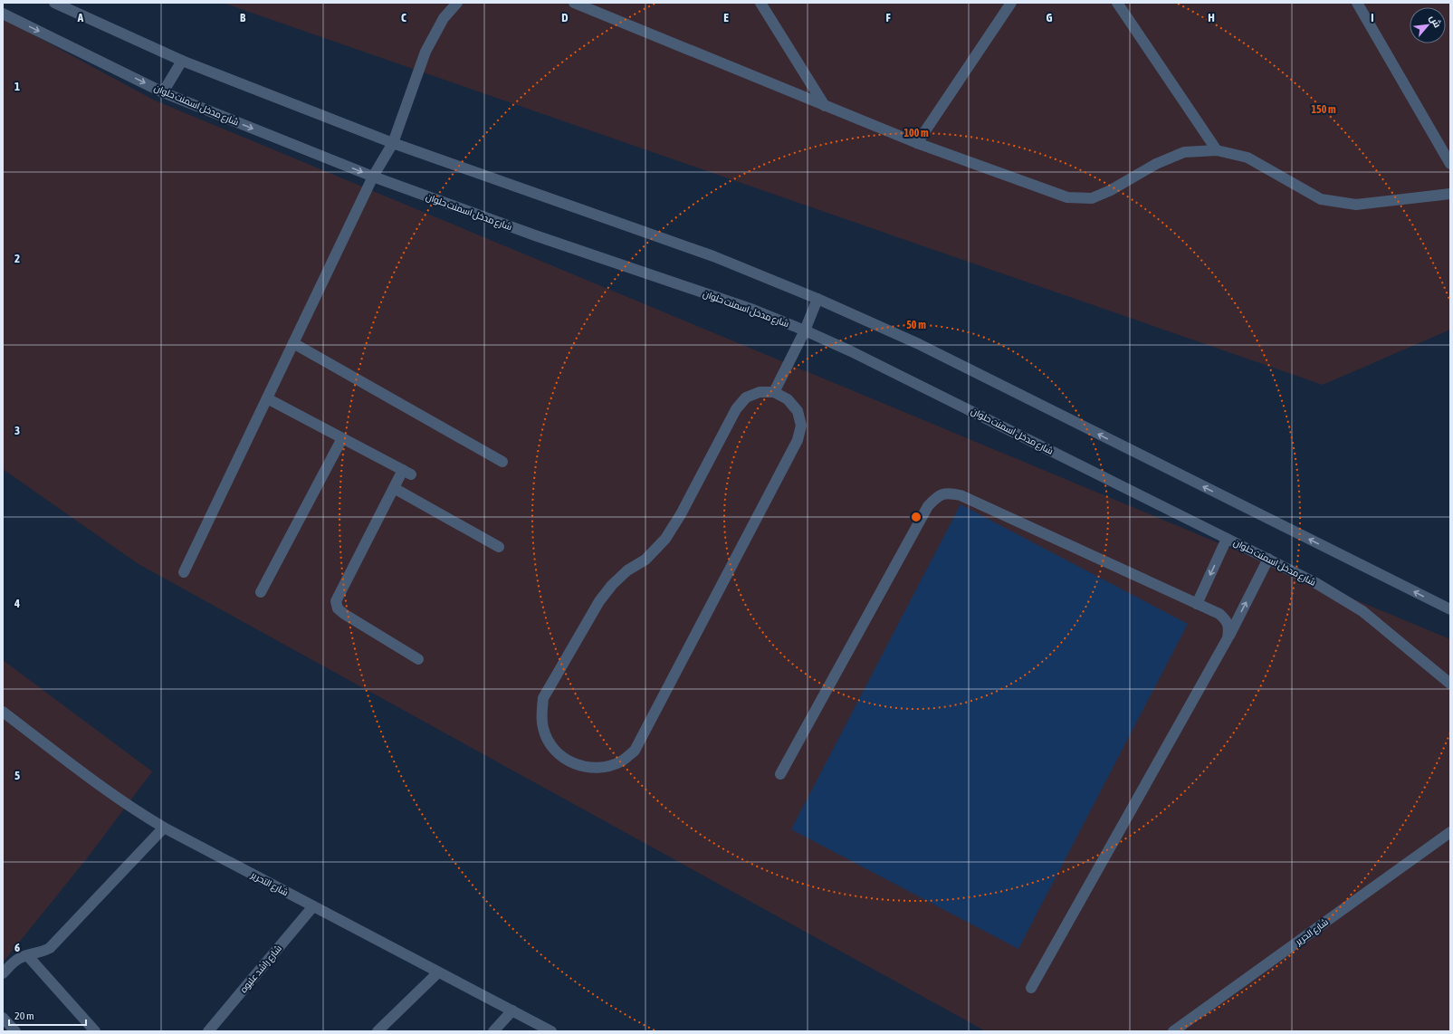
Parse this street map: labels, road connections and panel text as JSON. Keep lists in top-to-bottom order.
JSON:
{
  "streets": {
    "street": [
      "شارع مدخل اسمنت حلوان",
      "شارع التحرير",
      "شارع الحرير",
      "شارع راشد عليوه"
    ]
  },
  "crossings": [
    ["شارع التحرير", "شارع راشد عليوه"]
  ],
  "scale_bar": "20 m",
  "north": "top right",
  "grid": {
    "columns": [
      "A",
      "B",
      "C",
      "D",
      "E",
      "F",
      "G",
      "H",
      "I"
    ],
    "rows": [
      "1",
      "2",
      "3",
      "4",
      "5",
      "6"
    ]
  },
  "rings": ["150 m", "100 m", "50 m"]
}
